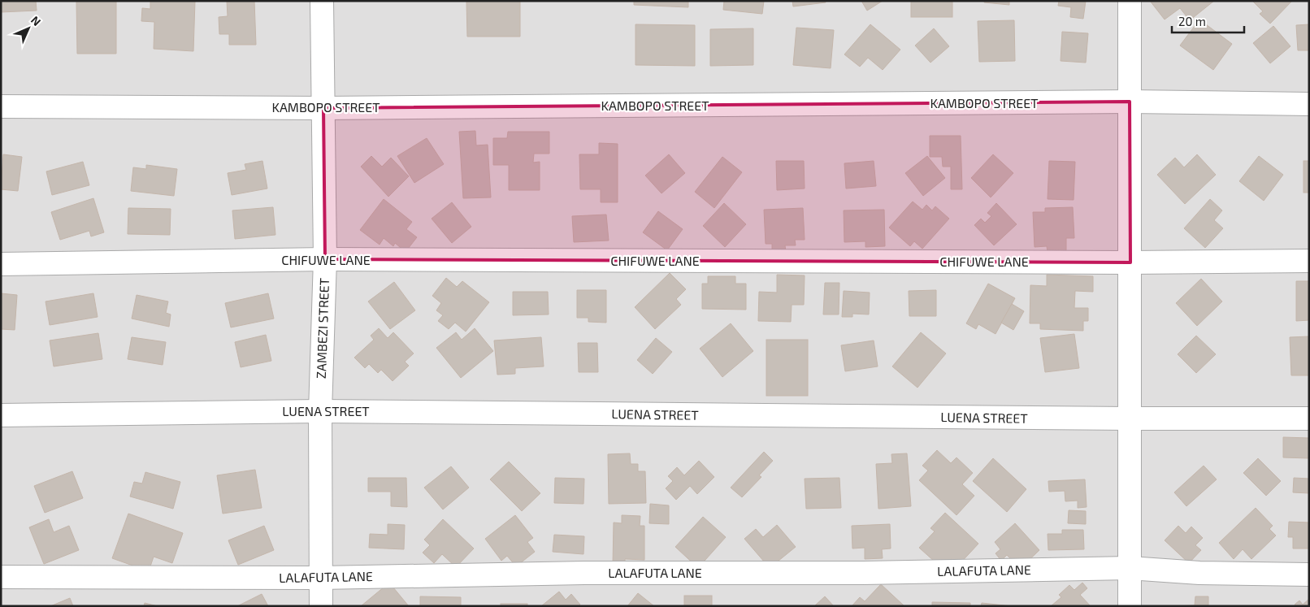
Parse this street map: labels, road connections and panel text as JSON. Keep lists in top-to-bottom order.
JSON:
{
  "streets": {
    "street": [
      "KAMBOPO STREET",
      "CHIFUWE LANE",
      "ZAMBEZI STREET",
      "LUENA STREET",
      "LALAFUTA LANE"
    ]
  },
  "crossings": [
    ["KAMBOPO STREET", "ZAMBEZI STREET"],
    ["CHIFUWE LANE", "ZAMBEZI STREET"],
    ["ZAMBEZI STREET", "LUENA STREET"],
    ["ZAMBEZI STREET", "LALAFUTA LANE"]
  ],
  "scale_bar": "20 m",
  "north": "top right"
}
